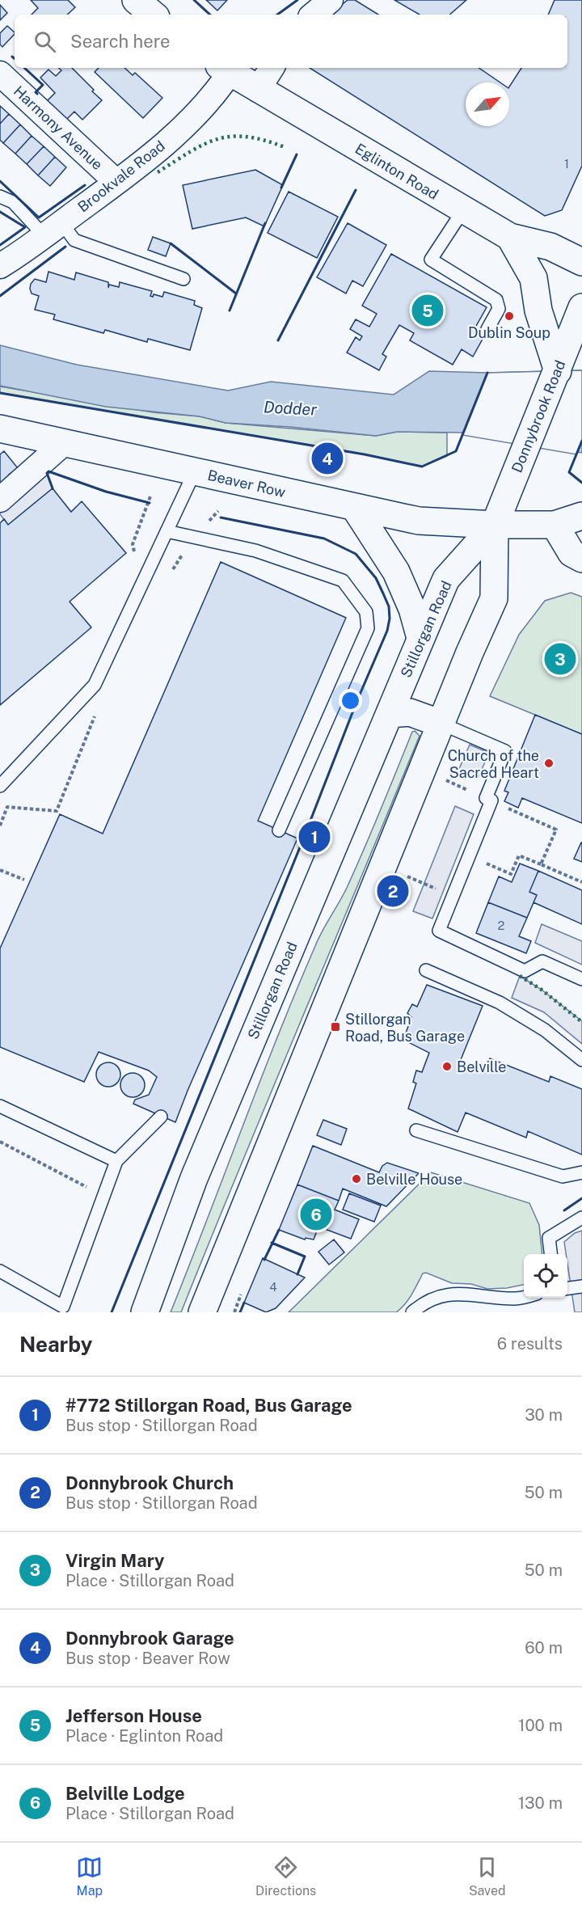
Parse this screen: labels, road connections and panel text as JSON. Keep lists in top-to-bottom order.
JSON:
{
  "streets": {
    "main road": [
      "Eglinton Road",
      "Donnybrook Road",
      "Beaver Row",
      "Stillorgan Road"
    ],
    "street": ["Harmony Avenue", "Brookvale Road"]
  },
  "crossings": [
    ["Harmony Avenue", "Brookvale Road"],
    ["Eglinton Road", "Brookvale Road"],
    ["Donnybrook Road", "Beaver Row"],
    ["Donnybrook Road", "Stillorgan Road"],
    ["Beaver Row", "Stillorgan Road"]
  ],
  "water": ["Dodder"],
  "places": {
    "other": [
      "Dublin Soup",
      "Church of the Sacred Heart",
      "Belville",
      "Belville House"
    ],
    "transit": ["Stillorgan Road, Bus Garage"]
  },
  "house_numbers": ["1", "2", "4"],
  "north": "top right",
  "page": {
    "search": "Search here",
    "pins": [
      "5",
      "4",
      "3",
      "1",
      "2",
      "6"
    ],
    "heading": ["Nearby", "6 results"],
    "list": [
      {
        "mark": "1",
        "name": "#772 Stillorgan Road, Bus Garage",
        "note": "Bus stop · Stillorgan Road",
        "value": "30 m"
      },
      {
        "mark": "2",
        "name": "Donnybrook Church",
        "note": "Bus stop · Stillorgan Road",
        "value": "50 m"
      },
      {
        "mark": "3",
        "name": "Virgin Mary",
        "note": "Place · Stillorgan Road",
        "value": "50 m"
      },
      {
        "mark": "4",
        "name": "Donnybrook Garage",
        "note": "Bus stop · Beaver Row",
        "value": "60 m"
      },
      {
        "mark": "5",
        "name": "Jefferson House",
        "note": "Place · Eglinton Road",
        "value": "100 m"
      },
      {
        "mark": "6",
        "name": "Belville Lodge",
        "note": "Place · Stillorgan Road",
        "value": "130 m"
      }
    ],
    "nav": ["Map", "Directions", "Saved"]
  }
}
